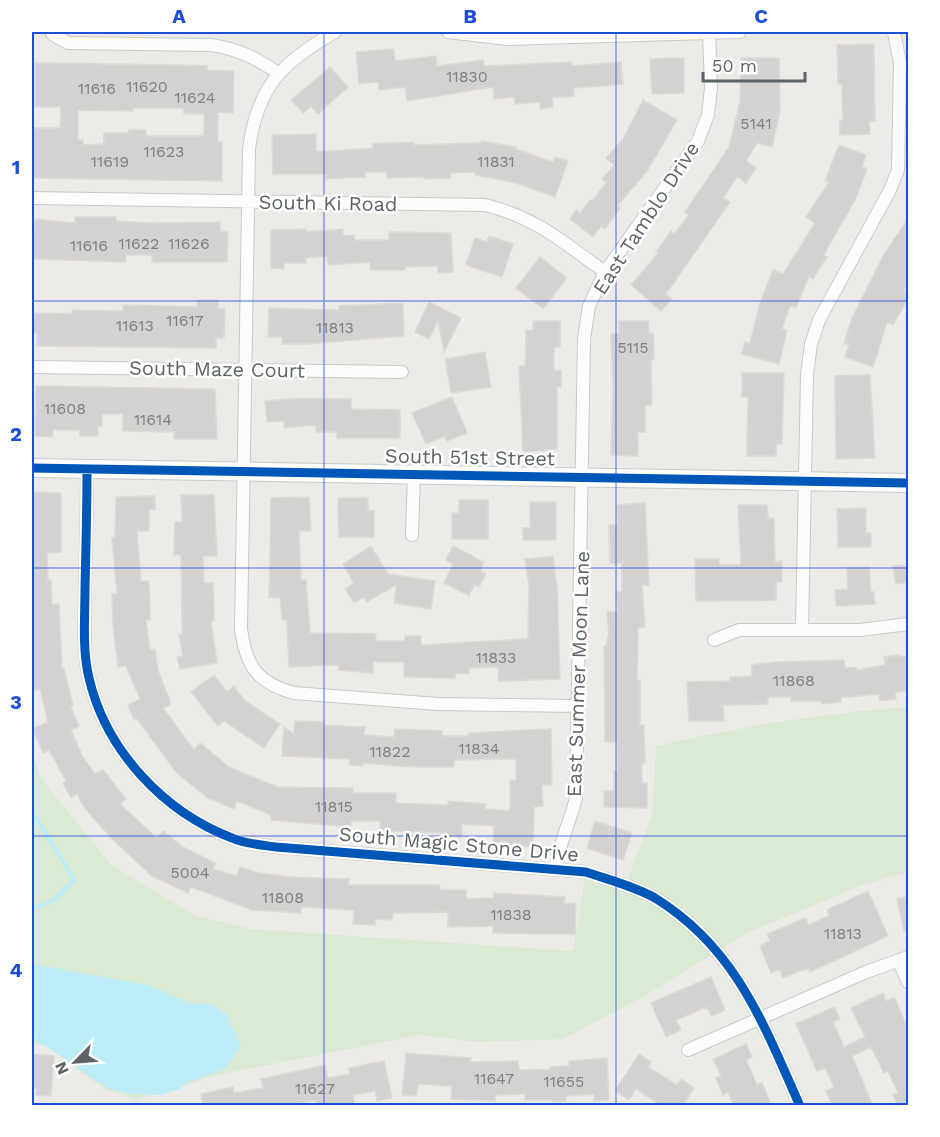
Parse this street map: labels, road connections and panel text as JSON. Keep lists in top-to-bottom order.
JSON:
{
  "streets": {
    "street": [
      "South Ki Road",
      "East Tamblo Drive",
      "South Maze Court",
      "South 51st Street",
      "East Summer Moon Lane",
      "South Magic Stone Drive"
    ]
  },
  "crossings": [
    ["South Ki Road", "East Tamblo Drive"],
    ["East Tamblo Drive", "South 51st Street"],
    ["East Tamblo Drive", "East Summer Moon Lane"],
    ["South 51st Street", "East Summer Moon Lane"],
    ["South 51st Street", "South Magic Stone Drive"],
    ["East Summer Moon Lane", "South Magic Stone Drive"]
  ],
  "house_numbers": [
    "11830",
    "11620",
    "11616",
    "11624",
    "5141",
    "11623",
    "11619",
    "11831",
    "11622",
    "11626",
    "11616",
    "11617",
    "11613",
    "11813",
    "5115",
    "11608",
    "11614",
    "11833",
    "11868",
    "11834",
    "11822",
    "11815",
    "5004",
    "11808",
    "11838",
    "11813",
    "11647",
    "11655",
    "11627"
  ],
  "scale_bar": "50 m",
  "north": "bottom left",
  "grid": {
    "columns": ["A", "B", "C"],
    "rows": [
      "1",
      "2",
      "3",
      "4"
    ]
  }
}
